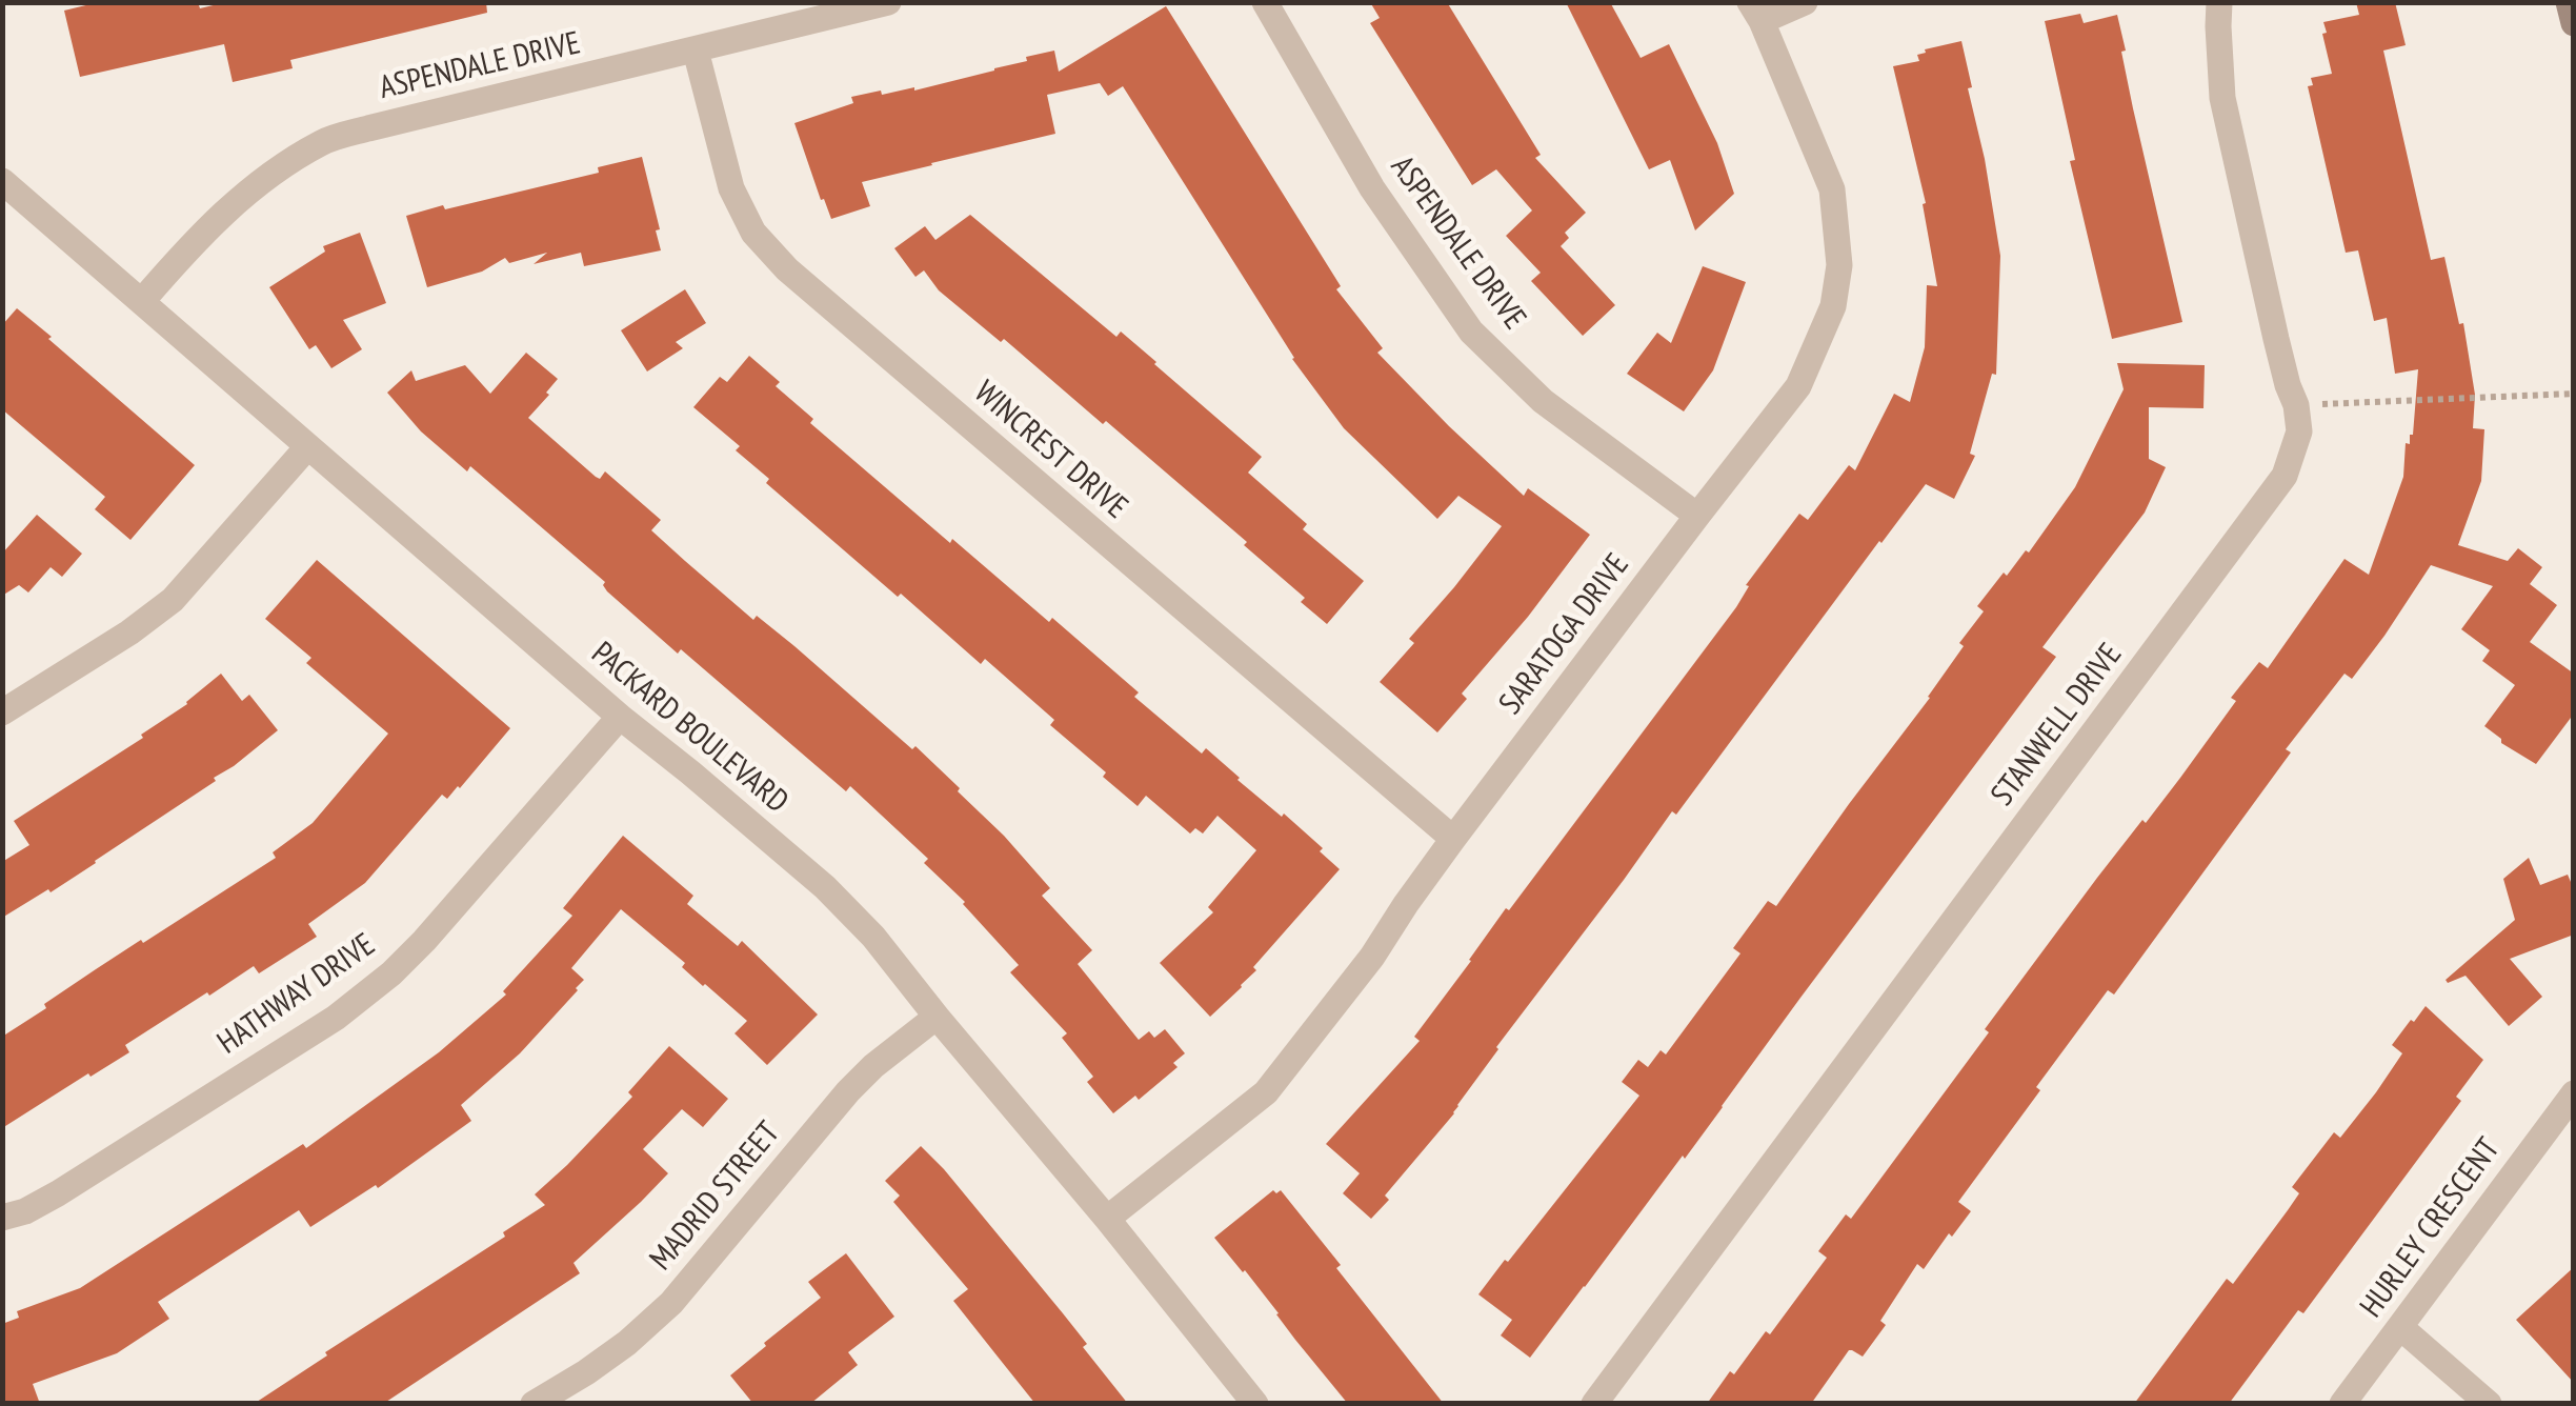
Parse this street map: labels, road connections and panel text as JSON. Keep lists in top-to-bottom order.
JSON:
{
  "streets": {
    "street": [
      "ASPENDALE DRIVE",
      "WINCREST DRIVE",
      "SARATOGA DRIVE",
      "STANWELL DRIVE",
      "PACKARD BOULEVARD",
      "HATHWAY DRIVE",
      "MADRID STREET",
      "HURLEY CRESCENT"
    ]
  },
  "crossings": [
    ["ASPENDALE DRIVE", "WINCREST DRIVE"],
    ["ASPENDALE DRIVE", "SARATOGA DRIVE"],
    ["ASPENDALE DRIVE", "PACKARD BOULEVARD"],
    ["WINCREST DRIVE", "SARATOGA DRIVE"],
    ["SARATOGA DRIVE", "PACKARD BOULEVARD"],
    ["PACKARD BOULEVARD", "HATHWAY DRIVE"],
    ["PACKARD BOULEVARD", "MADRID STREET"]
  ]
}
